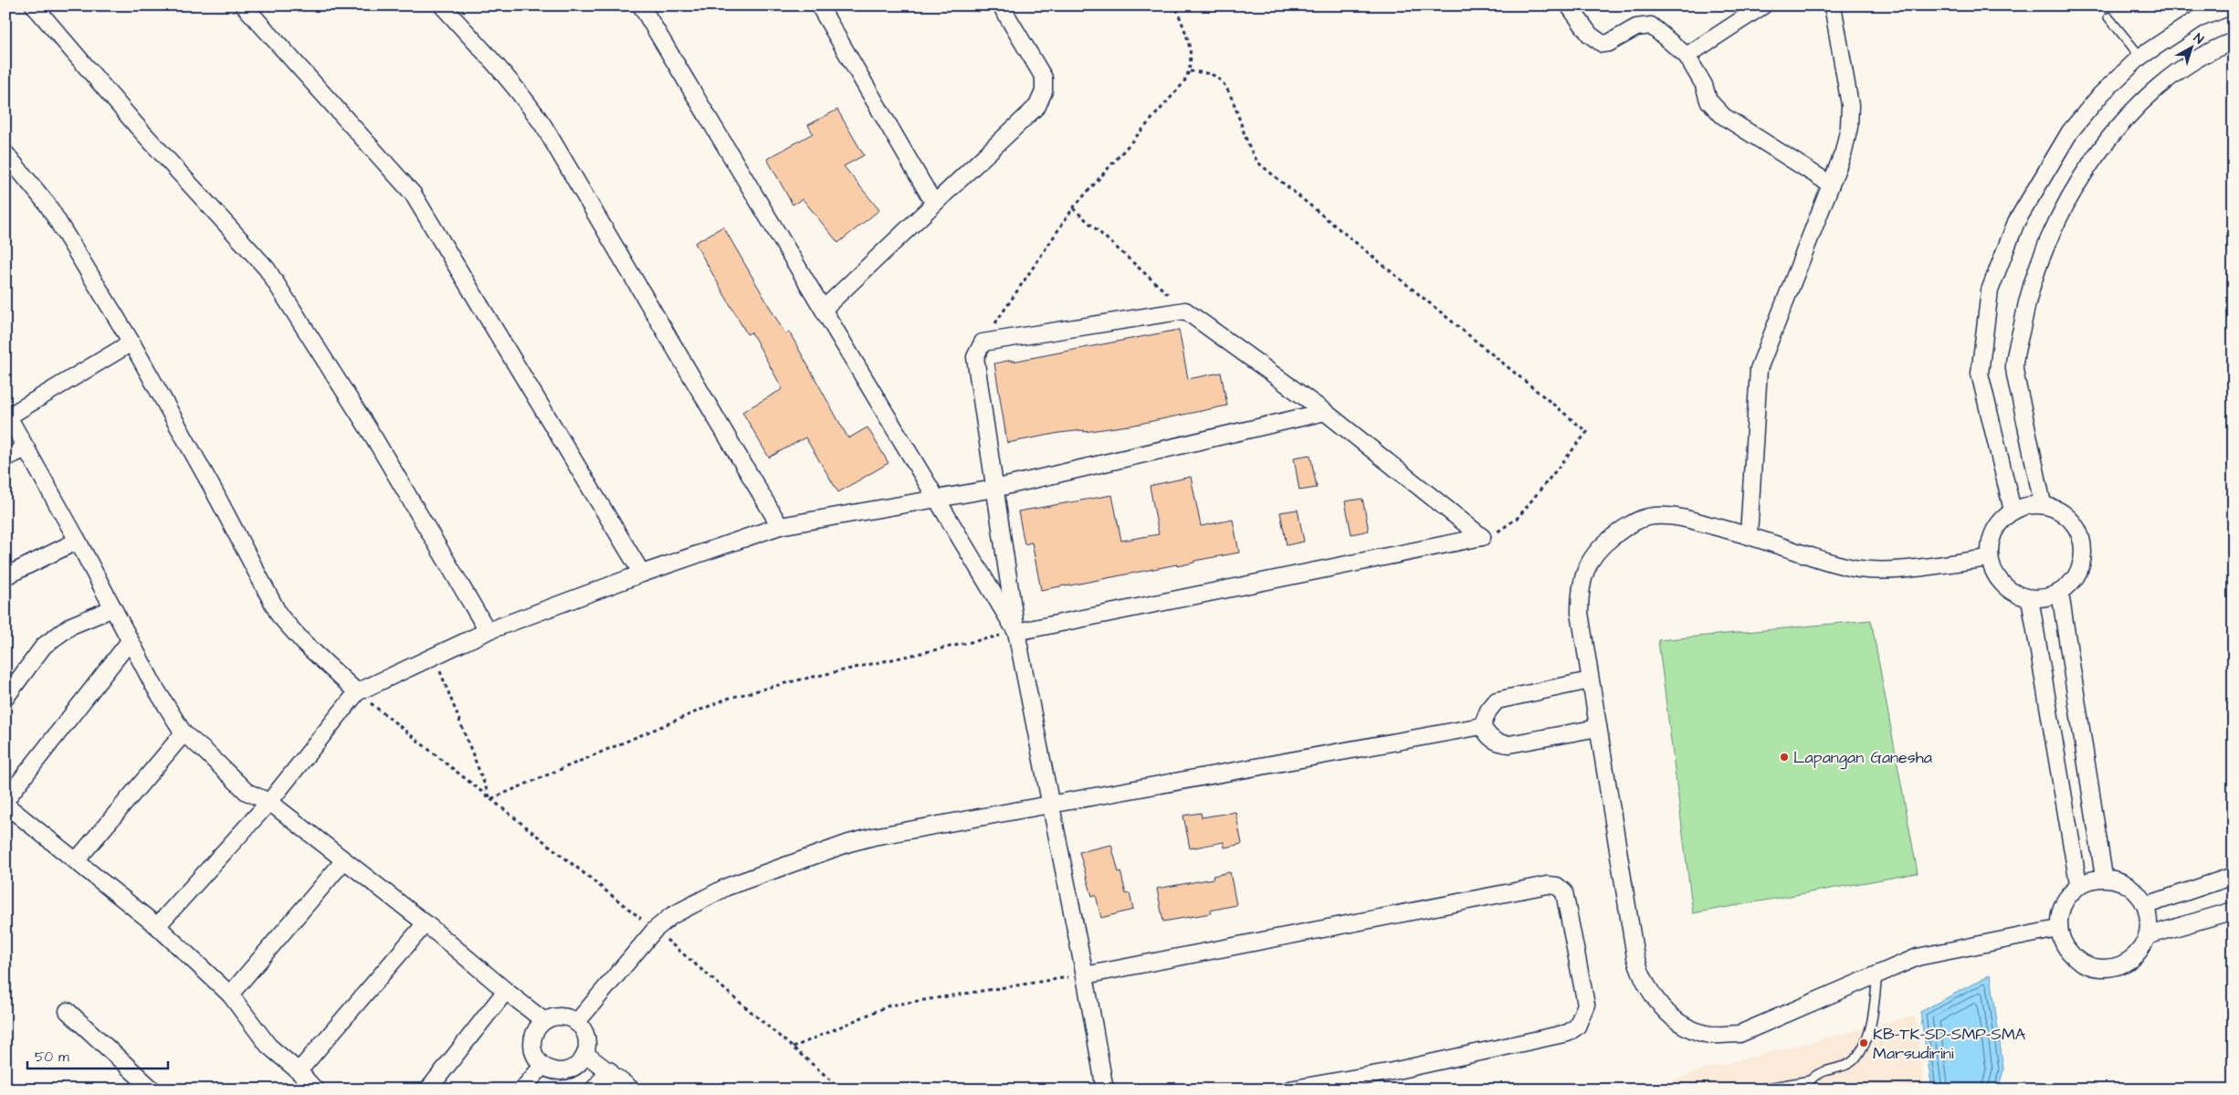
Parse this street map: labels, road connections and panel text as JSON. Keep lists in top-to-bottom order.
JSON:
{
  "places": ["Lapangan Ganesha", "KB-TK-SD-SMP-SMA Marsudirini"],
  "scale_bar": "50 m",
  "north": "top right"
}
